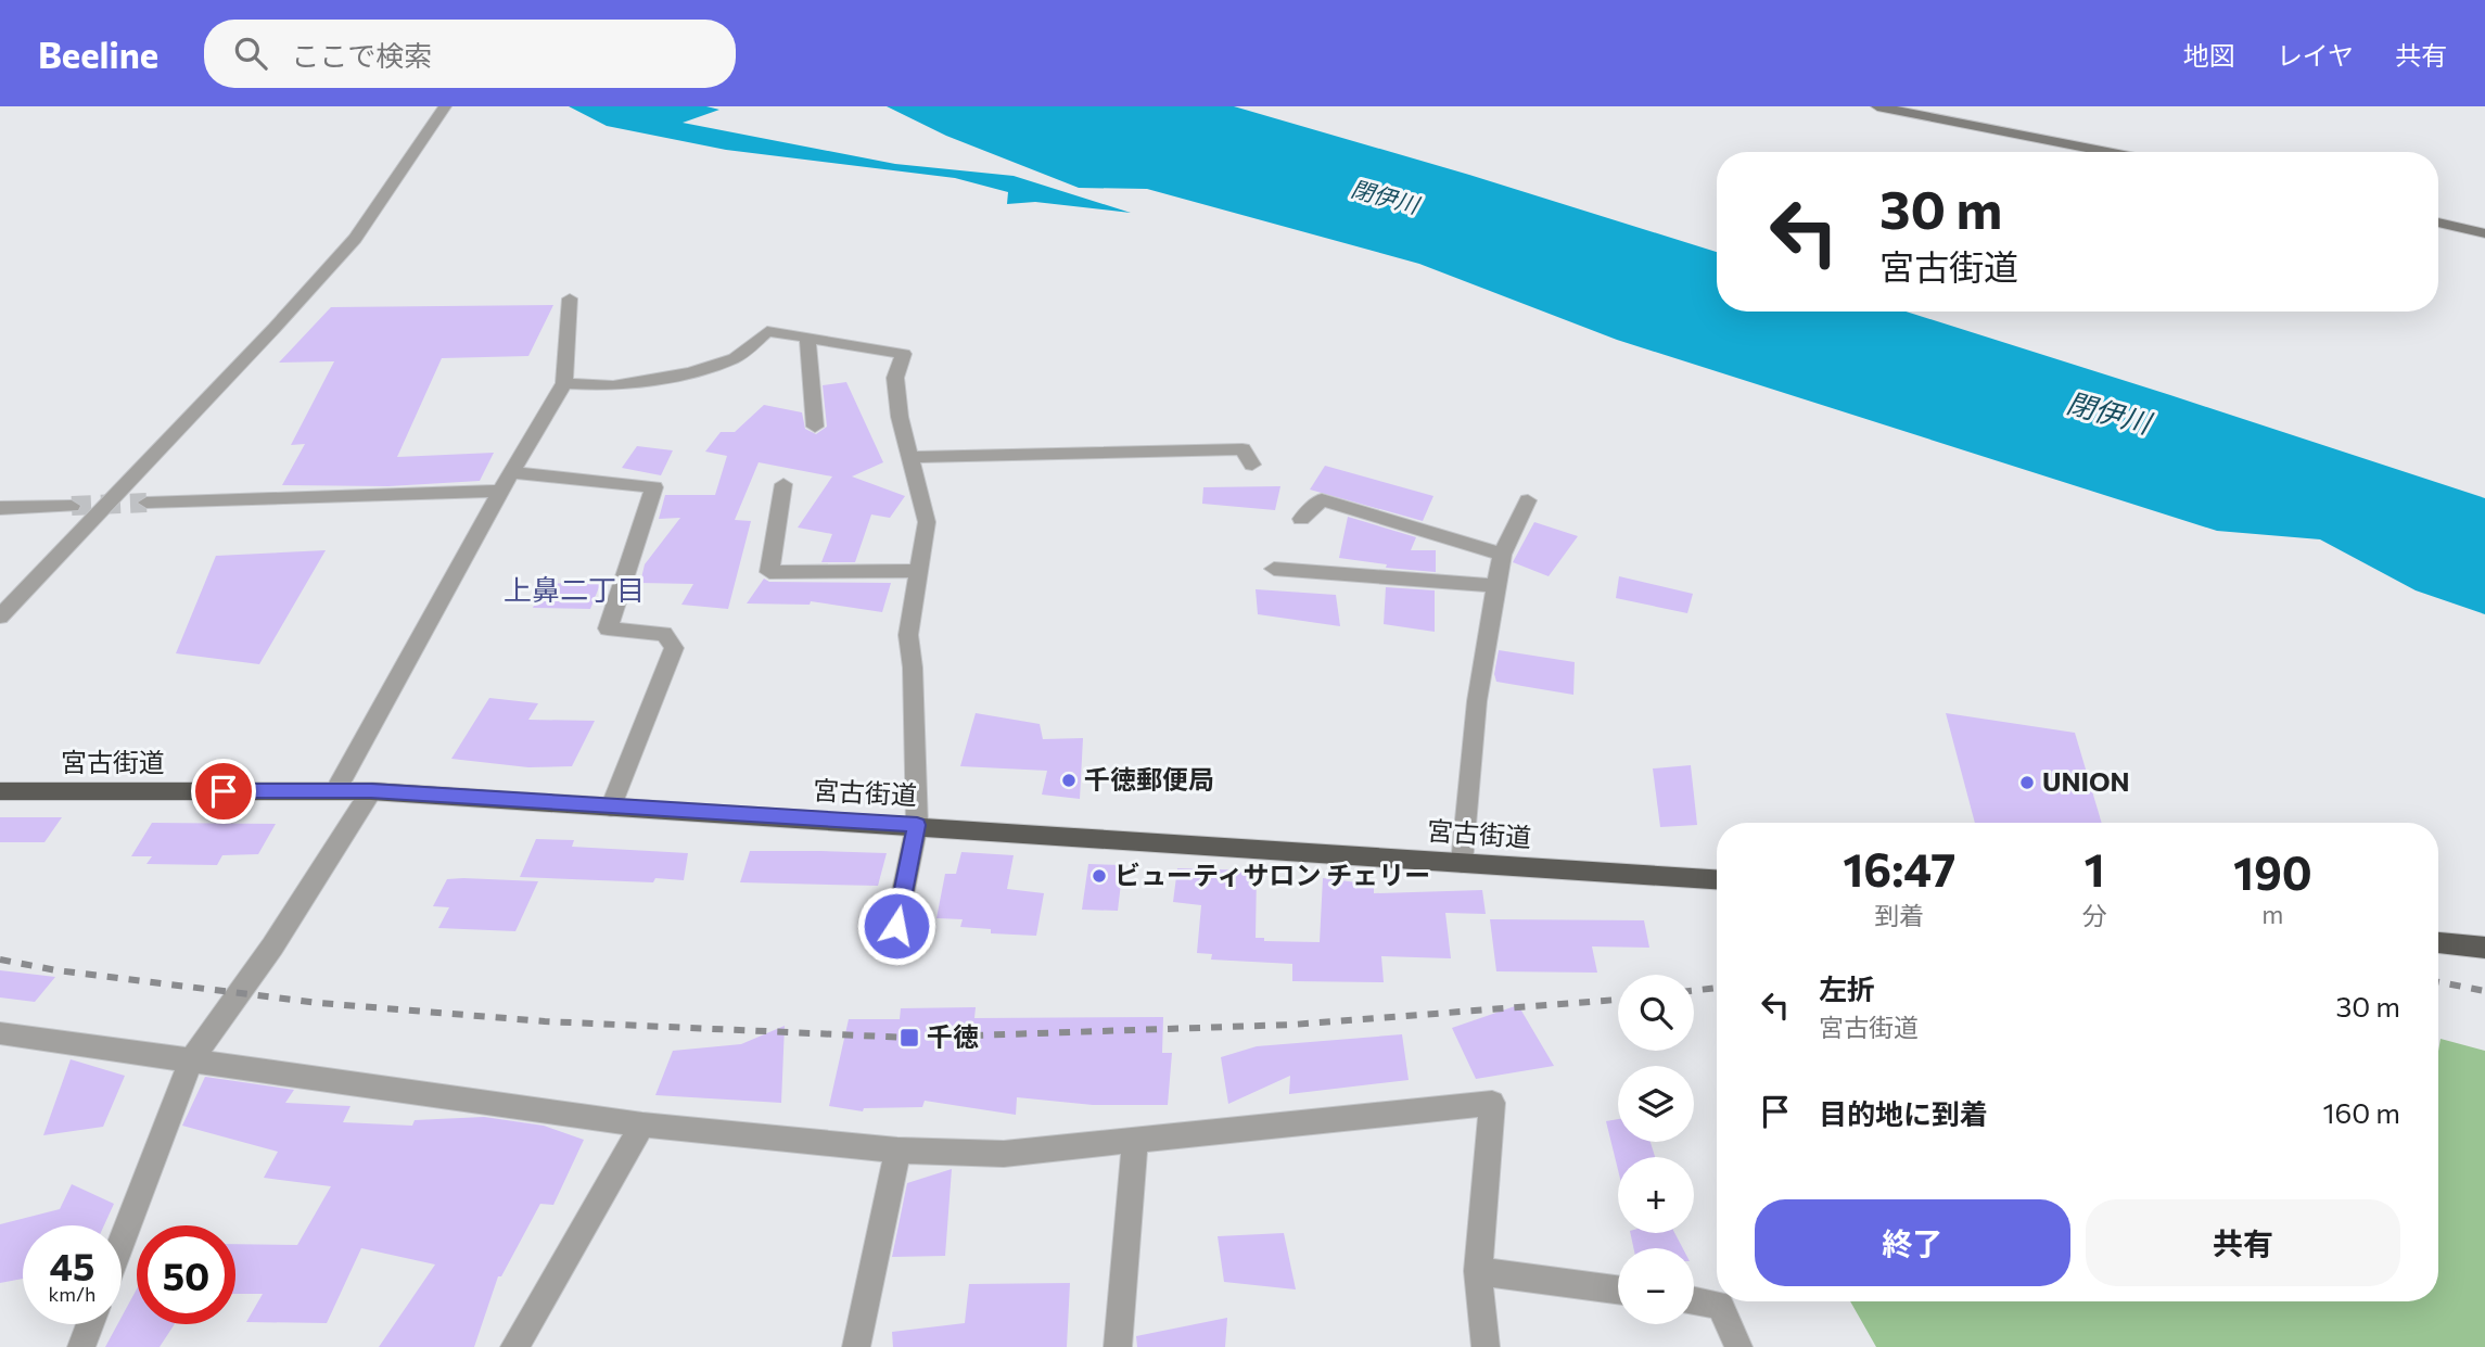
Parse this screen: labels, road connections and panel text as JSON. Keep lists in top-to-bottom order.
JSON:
{
  "streets": {
    "highway": ["宮古街道"]
  },
  "districts": ["上鼻二丁目"],
  "water": ["閉伊川"],
  "places": {
    "other": ["千徳郵便局", "UNION", "ビューティサロン チェリー"],
    "transit": ["千徳"]
  },
  "page": {
    "header": "Beeline",
    "search": "ここで検索",
    "nav": ["地図", "レイヤ", "共有"],
    "turn": ["30 m", "宮古街道"],
    "eta": [
      "16:47",
      "到着",
      "1",
      "分",
      "190",
      "m"
    ],
    "list": [
      {
        "name": "左折",
        "note": "宮古街道",
        "value": "30 m"
      },
      {
        "name": "目的地に到着",
        "value": "160 m"
      }
    ],
    "map_buttons": ["+", "−"],
    "buttons": ["終了", "共有"],
    "speed": "45 km/h",
    "limit": "50"
  }
}
